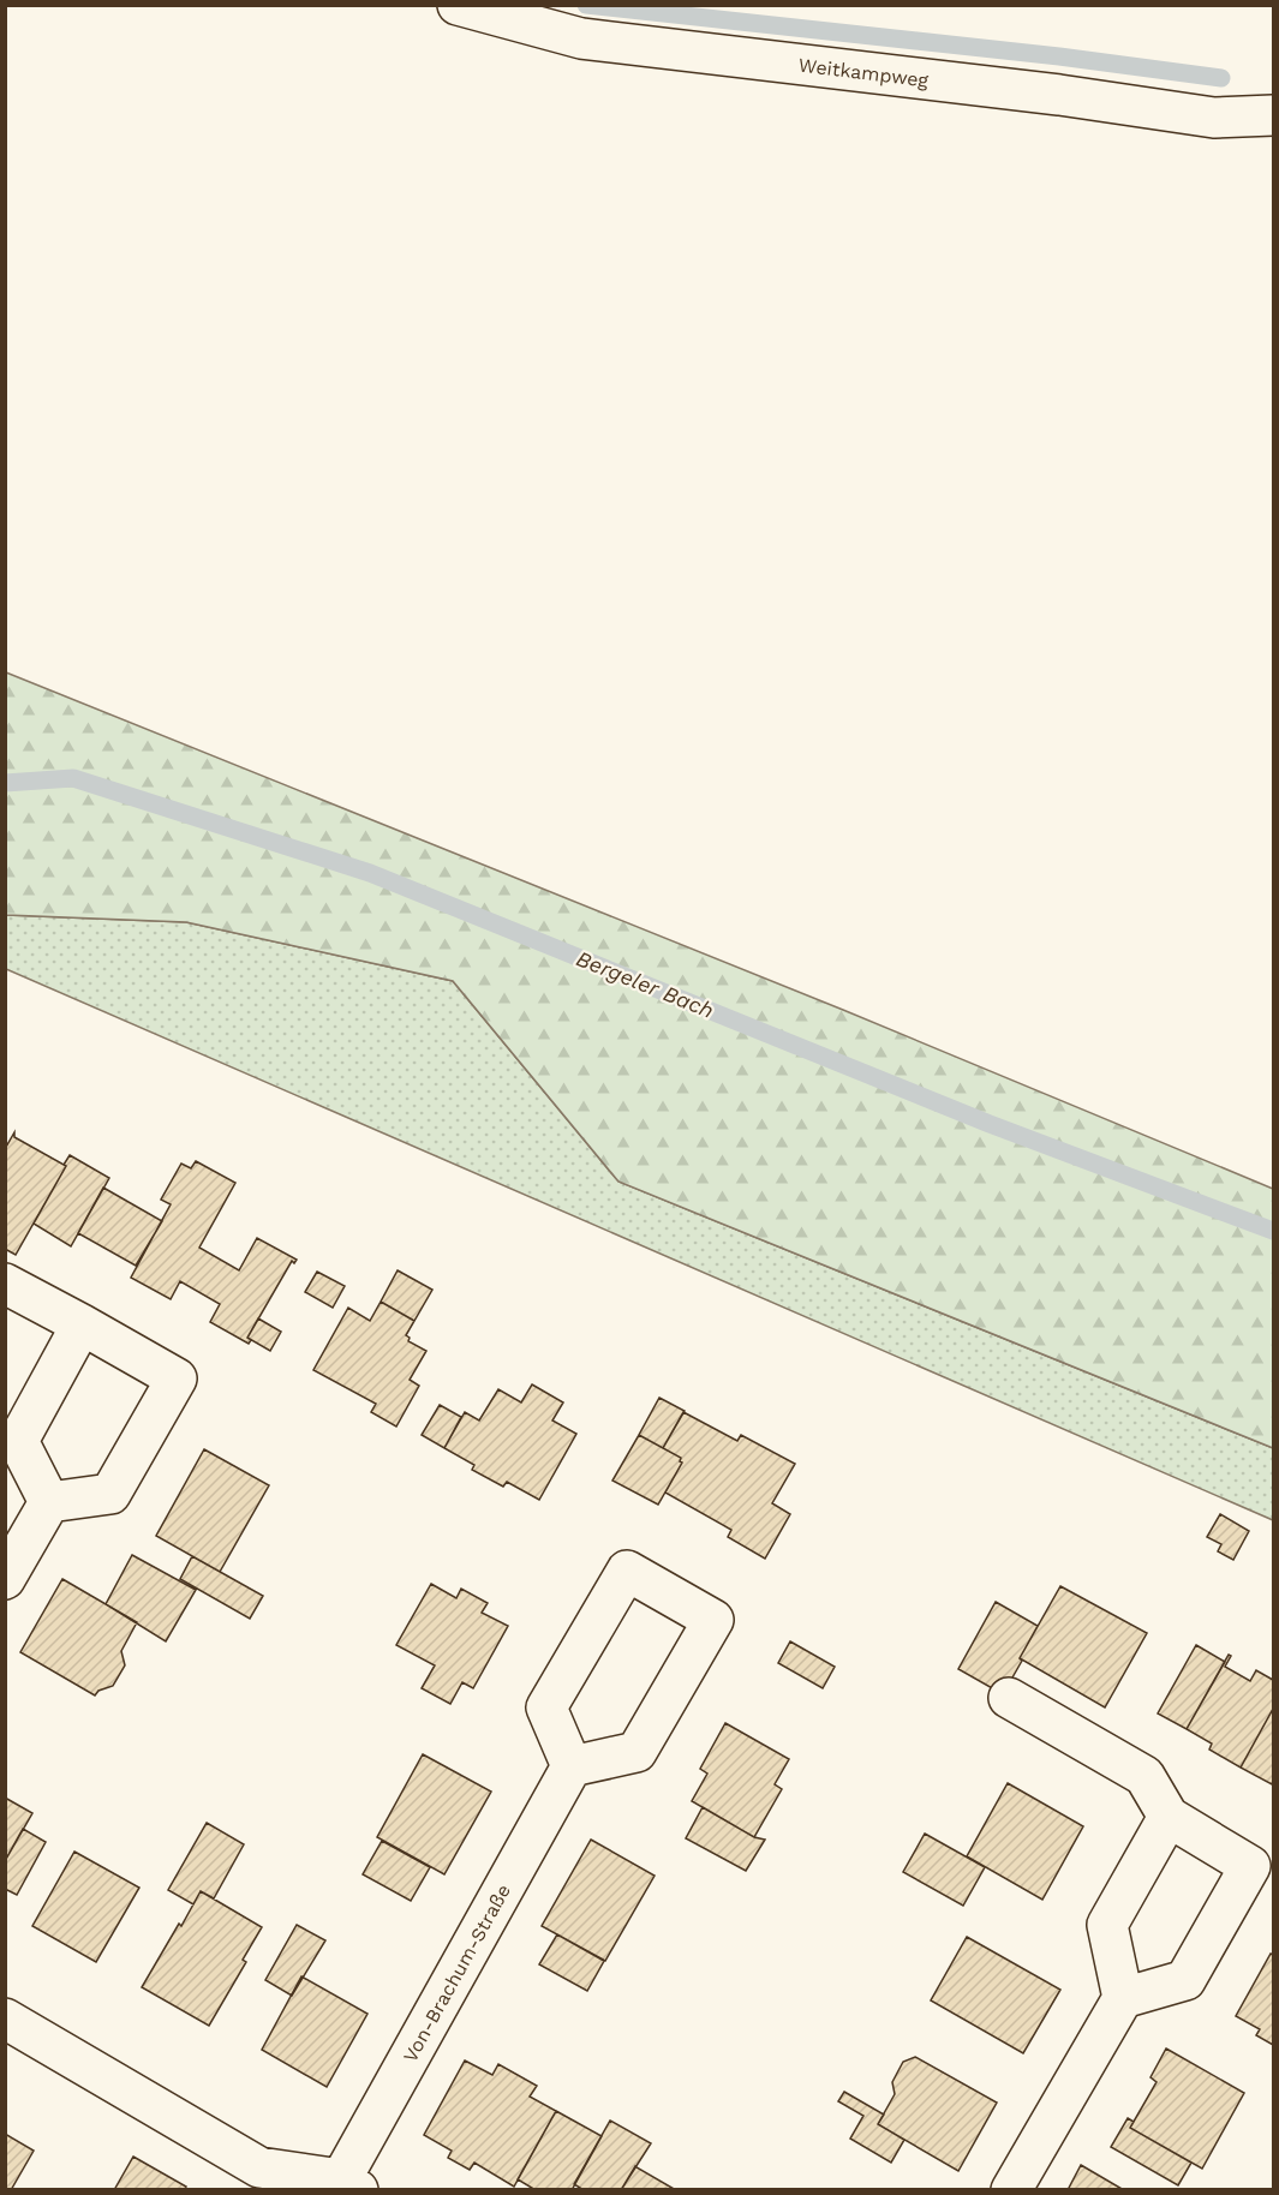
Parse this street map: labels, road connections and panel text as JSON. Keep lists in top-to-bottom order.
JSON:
{
  "streets": {
    "street": ["Weitkampweg", "Von-Brachum-Straße"]
  },
  "water": ["Bergeler Bach"]
}
